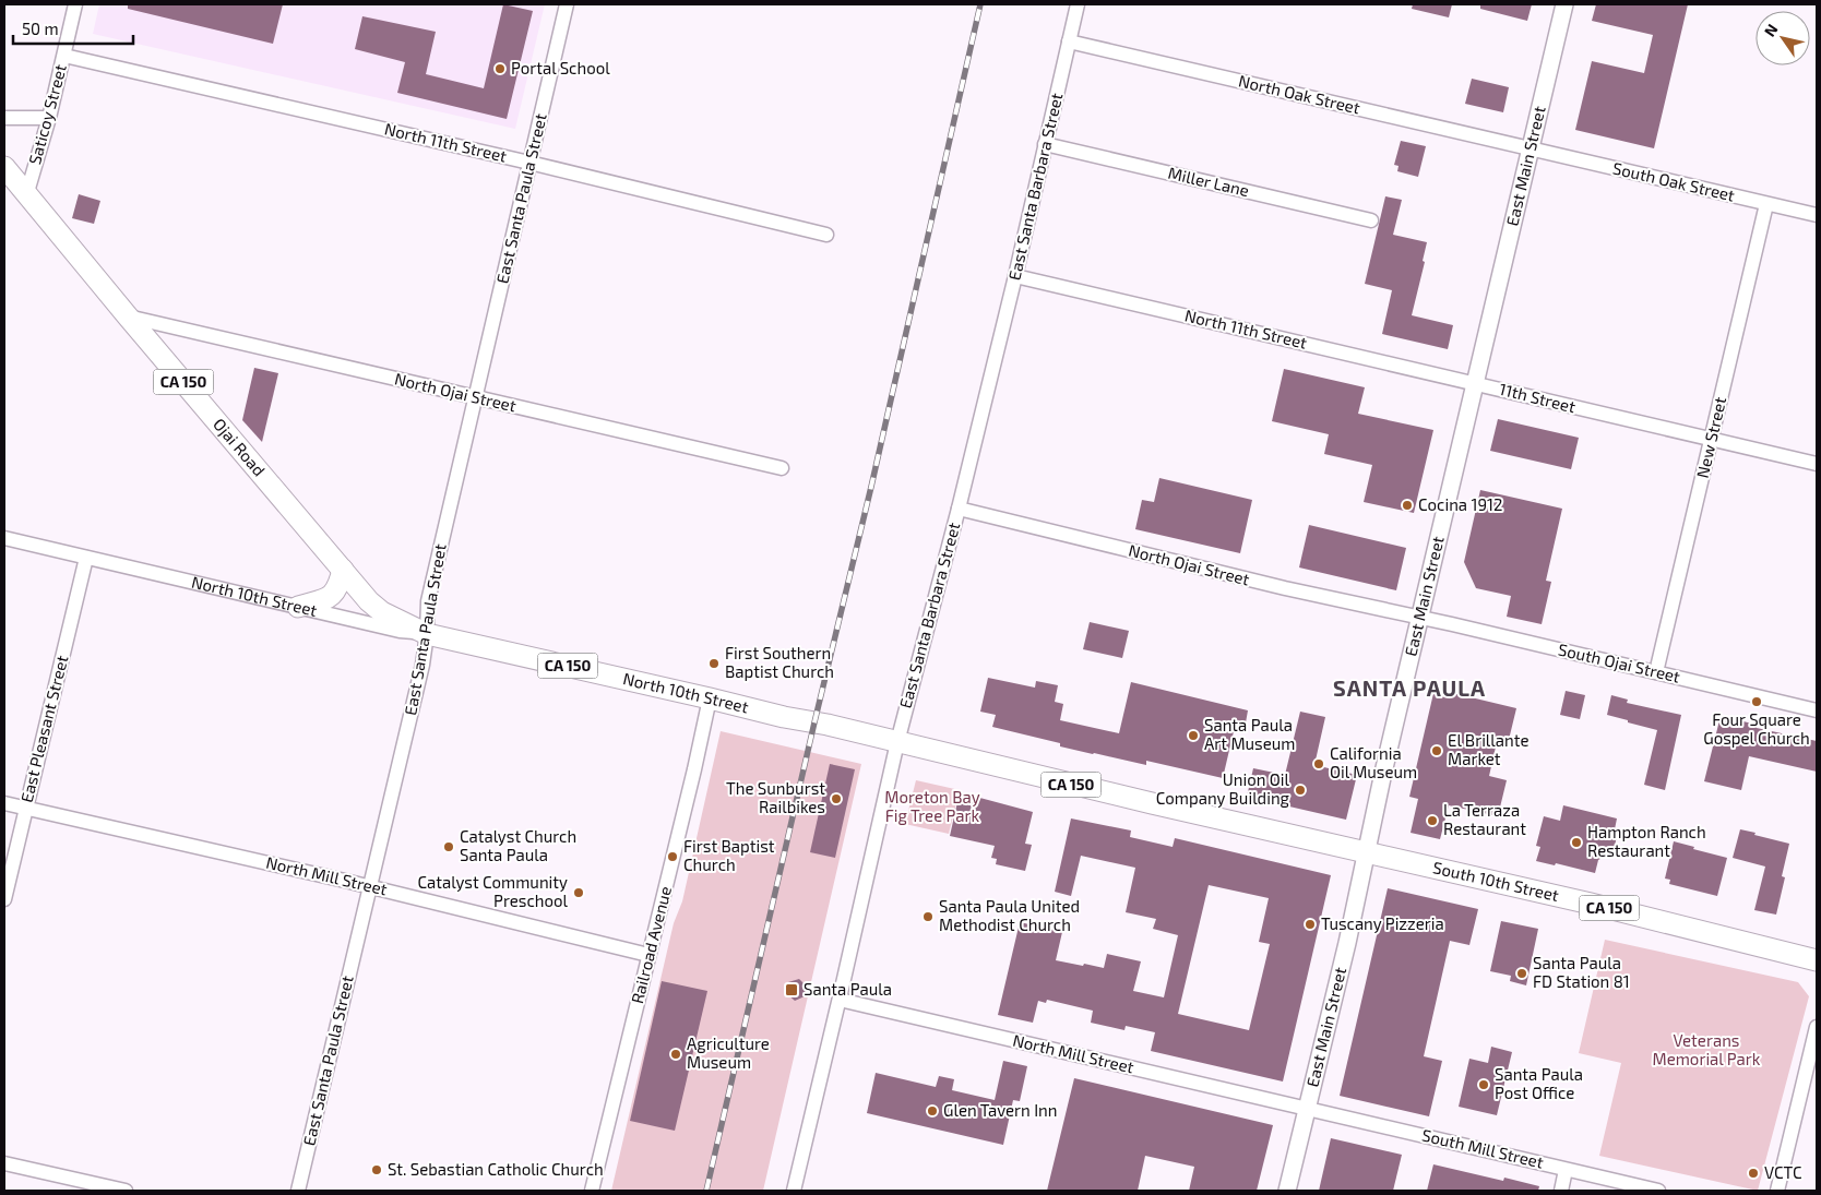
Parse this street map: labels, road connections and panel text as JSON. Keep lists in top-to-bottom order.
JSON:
{
  "streets": {
    "main road": [
      "CA 150",
      "Ojai Road",
      "North 10th Street",
      "South 10th Street"
    ],
    "street": [
      "North Oak Street",
      "Saticoy Street",
      "North 11th Street",
      "East Main Street",
      "Miller Lane",
      "South Oak Street",
      "East Santa Barbara Street",
      "East Santa Paula Street",
      "North Ojai Street",
      "11th Street",
      "New Street",
      "South Ojai Street",
      "East Pleasant Street",
      "North Mill Street",
      "Railroad Avenue",
      "South Mill Street"
    ]
  },
  "crossings": [
    ["North Oak Street", "East Main Street"],
    ["North Oak Street", "South Oak Street"],
    ["North Oak Street", "East Santa Barbara Street"],
    ["Saticoy Street", "North 11th Street"],
    ["Saticoy Street", "Ojai Road"],
    ["North 11th Street", "East Main Street"],
    ["North 11th Street", "East Santa Barbara Street"],
    ["North 11th Street", "East Santa Paula Street"],
    ["North 11th Street", "11th Street"],
    ["East Main Street", "South Oak Street"],
    ["East Main Street", "North Ojai Street"],
    ["East Main Street", "11th Street"],
    ["East Main Street", "North 10th Street"],
    ["East Main Street", "South Ojai Street"],
    ["East Main Street", "North Mill Street"],
    ["East Main Street", "South 10th Street"],
    ["East Main Street", "South Mill Street"],
    ["Miller Lane", "East Santa Barbara Street"],
    ["South Oak Street", "New Street"],
    ["East Santa Barbara Street", "North Ojai Street"],
    ["East Santa Barbara Street", "North 10th Street"],
    ["East Santa Barbara Street", "North Mill Street"],
    ["East Santa Paula Street", "North Ojai Street"],
    ["East Santa Paula Street", "Ojai Road"],
    ["East Santa Paula Street", "North 10th Street"],
    ["East Santa Paula Street", "North Mill Street"],
    ["North Ojai Street", "Ojai Road"],
    ["North Ojai Street", "South Ojai Street"],
    ["11th Street", "New Street"],
    ["New Street", "South Ojai Street"],
    ["Ojai Road", "North 10th Street"],
    ["North 10th Street", "East Pleasant Street"],
    ["North 10th Street", "South 10th Street"],
    ["North 10th Street", "Railroad Avenue"],
    ["East Pleasant Street", "North Mill Street"],
    ["North Mill Street", "Railroad Avenue"],
    ["North Mill Street", "South Mill Street"]
  ],
  "districts": ["SANTA PAULA"],
  "parks": ["Moreton Bay Fig Tree Park", "Veterans Memorial Park"],
  "places": {
    "other": [
      "Portal School",
      "Cocina 1912",
      "First Southern Baptist Church",
      "Four Square Gospel Church",
      "Santa Paula Art Museum",
      "El Brillante Market",
      "California Oil Museum",
      "Union Oil Company Building",
      "The Sunburst Railbikes",
      "La Terraza Restaurant",
      "Hampton Ranch Restaurant",
      "Catalyst Church Santa Paula",
      "First Baptist Church",
      "Catalyst Community Preschool",
      "Santa Paula United Methodist Church",
      "Tuscany Pizzeria",
      "Santa Paula FD Station 81",
      "Agriculture Museum",
      "Santa Paula Post Office",
      "Glen Tavern Inn",
      "St. Sebastian Catholic Church",
      "VCTC"
    ],
    "transit": ["Santa Paula"]
  },
  "scale_bar": "50 m",
  "north": "top left"
}
